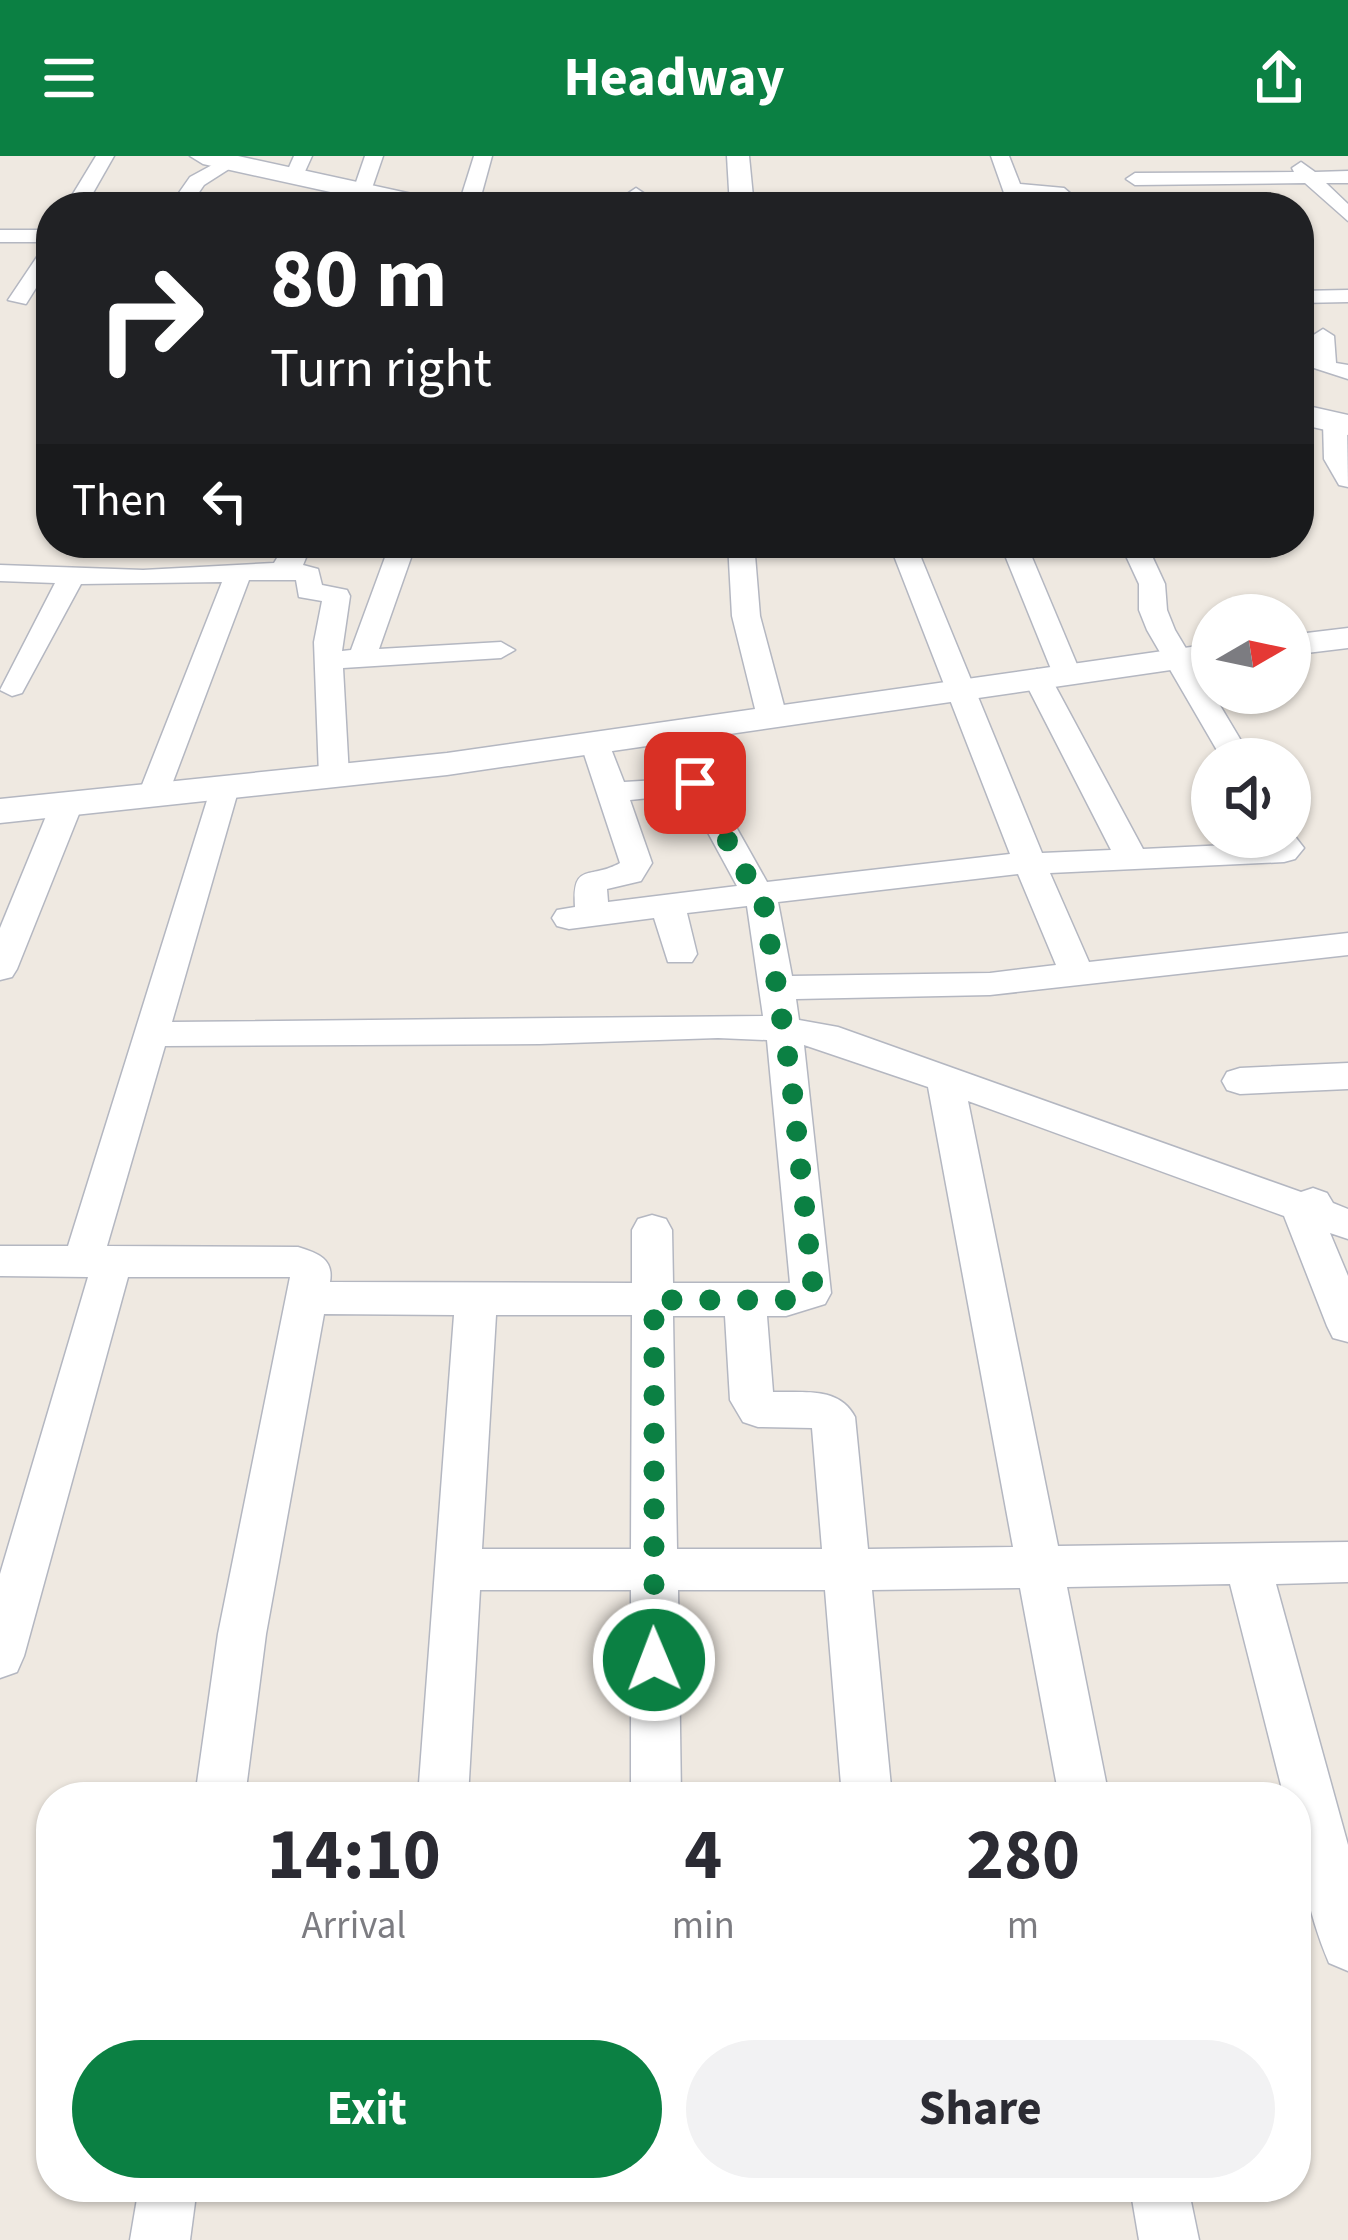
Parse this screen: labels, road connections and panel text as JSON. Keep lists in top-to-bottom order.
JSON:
{
  "north": "right",
  "page": {
    "header": "Headway",
    "turn": ["80 m", "Turn right"],
    "then": "Then",
    "eta": [
      "14:10",
      "Arrival",
      "4",
      "min",
      "280",
      "m"
    ],
    "buttons": ["Exit", "Share"]
  }
}
